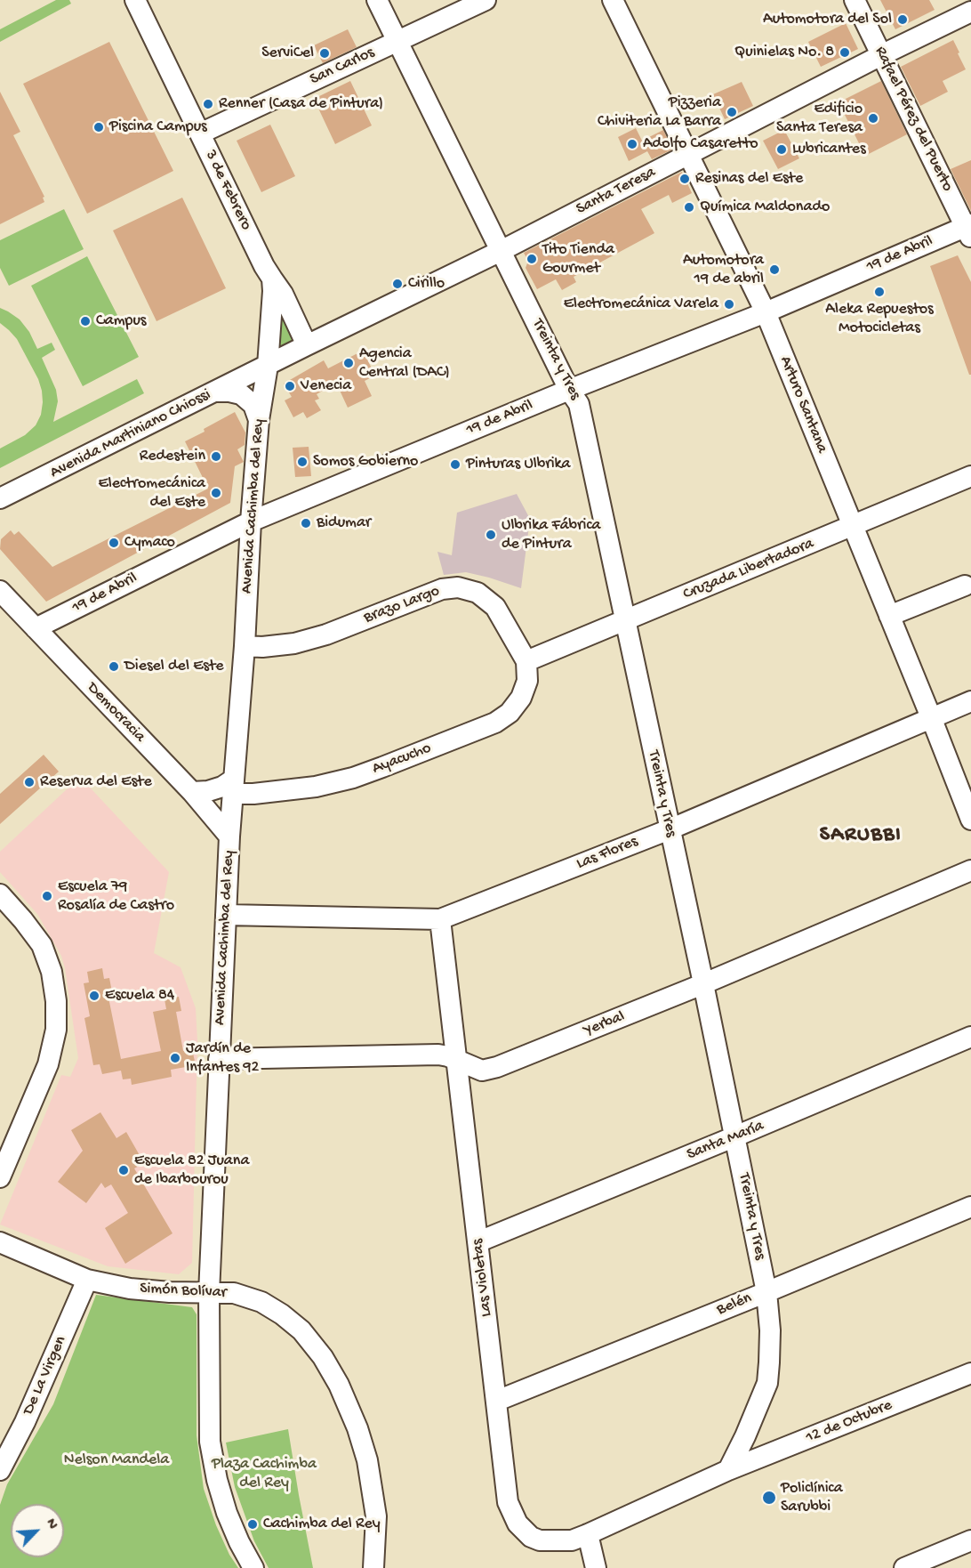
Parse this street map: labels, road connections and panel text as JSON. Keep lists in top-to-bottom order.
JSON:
{
  "streets": {
    "street": [
      "San Carlos",
      "Rafael Pérez del Puerto",
      "3 de Febrero",
      "Santa Teresa",
      "19 de Abril",
      "Treinta y Tres",
      "Arturo Santana",
      "Avenida Martiniano Chiossi",
      "Avenida Cachimba del Rey",
      "Cruzada Libertadora",
      "Brazo Largo",
      "Democracia",
      "Ayacucho",
      "Las Flores",
      "Yerbal",
      "Santa María",
      "Las Violetas",
      "Simón Bolívar",
      "Belén",
      "De La Virgen",
      "12 de Octubre"
    ]
  },
  "crossings": [
    ["San Carlos", "3 de Febrero"],
    ["San Carlos", "Treinta y Tres"],
    ["Rafael Pérez del Puerto", "Santa Teresa"],
    ["Rafael Pérez del Puerto", "19 de Abril"],
    ["3 de Febrero", "Santa Teresa"],
    ["3 de Febrero", "Avenida Martiniano Chiossi"],
    ["3 de Febrero", "Avenida Cachimba del Rey"],
    ["Santa Teresa", "Treinta y Tres"],
    ["Santa Teresa", "Arturo Santana"],
    ["Santa Teresa", "Avenida Martiniano Chiossi"],
    ["Santa Teresa", "Avenida Cachimba del Rey"],
    ["19 de Abril", "Treinta y Tres"],
    ["19 de Abril", "Arturo Santana"],
    ["19 de Abril", "Avenida Cachimba del Rey"],
    ["19 de Abril", "Democracia"],
    ["Treinta y Tres", "Cruzada Libertadora"],
    ["Treinta y Tres", "Las Flores"],
    ["Treinta y Tres", "Yerbal"],
    ["Treinta y Tres", "Santa María"],
    ["Treinta y Tres", "Belén"],
    ["Treinta y Tres", "12 de Octubre"],
    ["Arturo Santana", "Cruzada Libertadora"],
    ["Arturo Santana", "Las Flores"],
    ["Avenida Martiniano Chiossi", "Avenida Cachimba del Rey"],
    ["Avenida Cachimba del Rey", "Brazo Largo"],
    ["Avenida Cachimba del Rey", "Democracia"],
    ["Avenida Cachimba del Rey", "Ayacucho"],
    ["Avenida Cachimba del Rey", "Las Flores"],
    ["Avenida Cachimba del Rey", "Yerbal"],
    ["Avenida Cachimba del Rey", "Simón Bolívar"],
    ["Cruzada Libertadora", "Brazo Largo"],
    ["Cruzada Libertadora", "Ayacucho"],
    ["Brazo Largo", "Ayacucho"],
    ["Las Flores", "Las Violetas"],
    ["Yerbal", "Las Violetas"],
    ["Santa María", "Las Violetas"],
    ["Las Violetas", "Belén"],
    ["Simón Bolívar", "De La Virgen"]
  ],
  "districts": ["SARUBBI"],
  "parks": ["Nelson Mandela", "Plaza Cachimba del Rey"],
  "places": [
    "Automotora del Sol",
    "Quinielas No. 8",
    "ServiCel",
    "Renner (Casa de Pintura)",
    "Pizzeria Chiviteria La Barra",
    "Edificio Santa Teresa",
    "Piscina Campus",
    "Adolfo Casaretto",
    "Lubricantes",
    "Resinas del Este",
    "Química Maldonado",
    "Tito Tienda Gourmet",
    "Automotora 19 de abril",
    "Cirillo",
    "Aleka Repuestos Motocicletas",
    "Electromecánica Varela",
    "Campus",
    "Agencia Central (DAC)",
    "Venecia",
    "Redestein",
    "Somos Gobierno",
    "Pinturas Ulbrika",
    "Electromecánica del Este",
    "Bidumar",
    "Ulbrika Fábrica de Pintura",
    "Cymaco",
    "Diesel del Este",
    "Reserva del Este",
    "Escuela 79 Rosalía de Castro",
    "Escuela 84",
    "Jardín de Infantes 92",
    "Escuela 82 Juana de Ibarbourou",
    "Policlínica Sarubbi",
    "Cachimba del Rey"
  ],
  "north": "top right"
}
